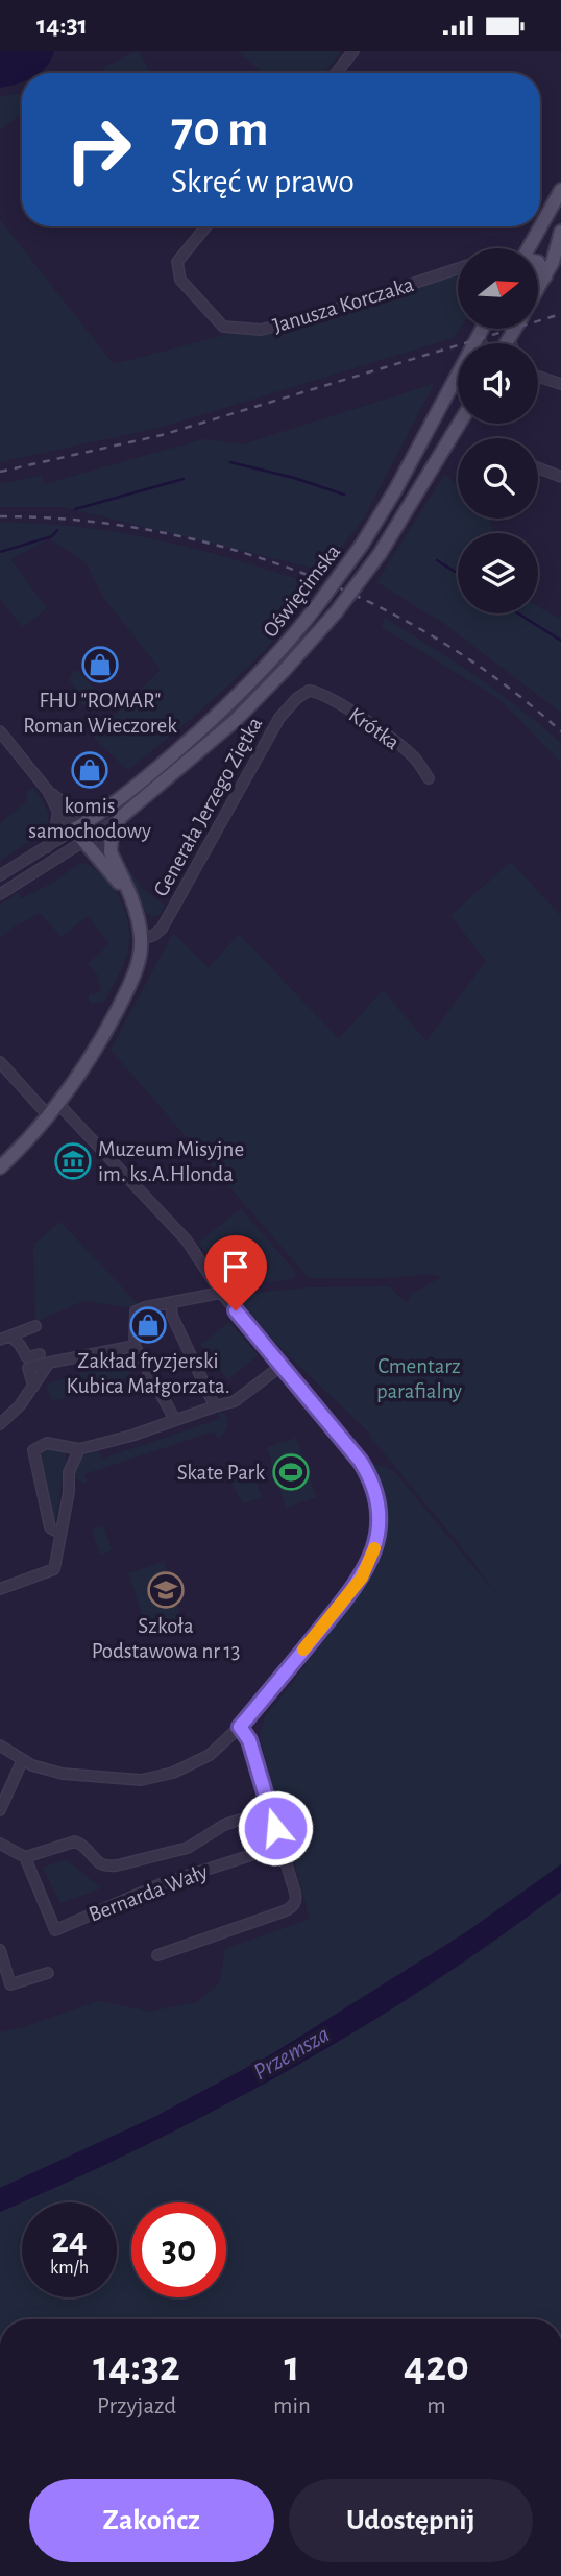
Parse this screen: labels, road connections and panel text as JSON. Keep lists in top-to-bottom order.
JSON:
{
  "streets": {
    "main road": ["Oświęcimska", "Generała Jerzego Ziętka"],
    "street": ["Janusza Korczaka", "Krótka", "Bernarda Wały"]
  },
  "crossings": [
    ["Krótka", "Generała Jerzego Ziętka"]
  ],
  "water": ["Przemsza"],
  "parks": ["Cmentarz parafialny"],
  "places": {
    "shop": ["FHU \"ROMAR\" Roman Wieczorek", "komis samochodowy", "Zakład fryzjerski Kubica Małgorzata."],
    "museum": ["Muzeum Misyjne im. ks.A.Hlonda"],
    "sports": ["Skate Park"],
    "school or university": ["Szkoła Podstawowa nr 13"]
  },
  "north": "right",
  "page": {
    "status": "14:31",
    "turn": ["70 m", "Skręć w prawo"],
    "speed": "24 km/h",
    "limit": "30",
    "eta": [
      "14:32",
      "Przyjazd",
      "1",
      "min",
      "420",
      "m"
    ],
    "buttons": ["Zakończ", "Udostępnij"]
  }
}
